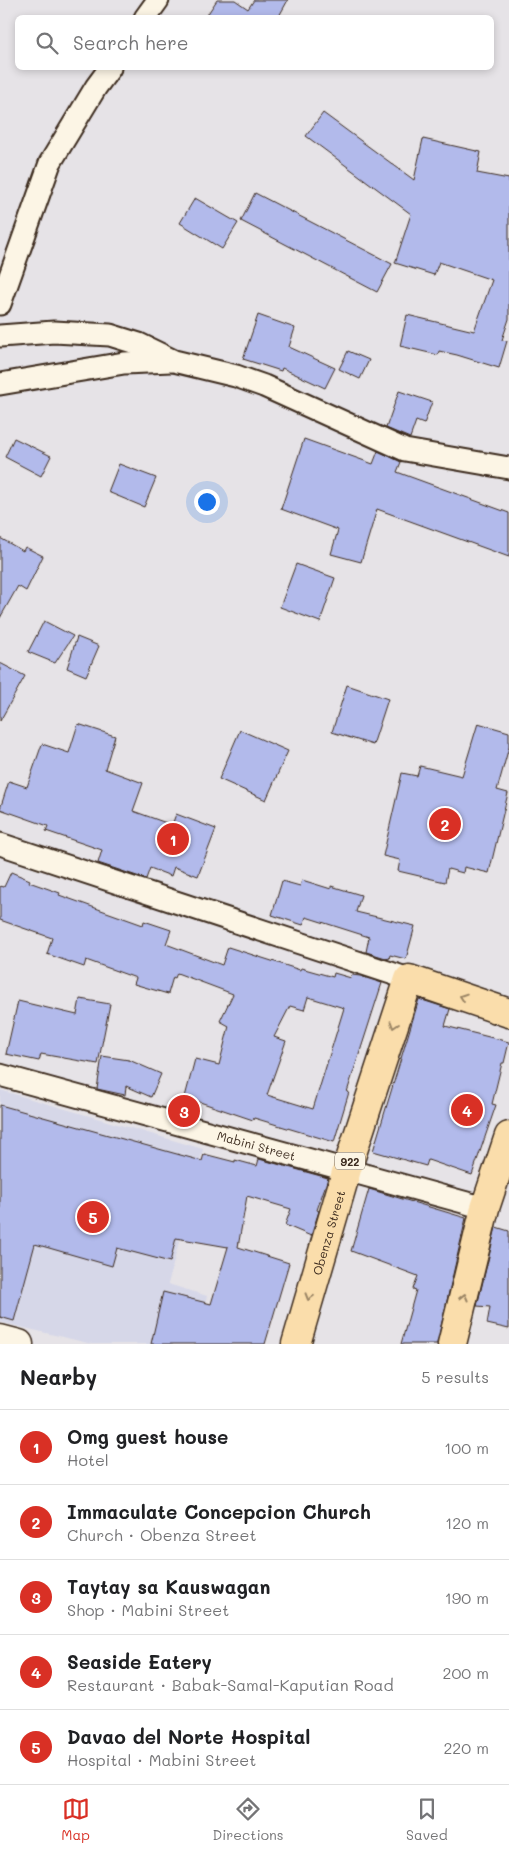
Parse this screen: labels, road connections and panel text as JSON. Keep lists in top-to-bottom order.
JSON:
{
  "streets": {
    "main road": ["922", "Obenza Street"],
    "street": ["Mabini Street"]
  },
  "crossings": [
    ["Mabini Street", "Obenza Street"]
  ],
  "page": {
    "search": "Search here",
    "pins": [
      "2",
      "1",
      "4",
      "3",
      "5"
    ],
    "heading": ["Nearby", "5 results"],
    "list": [
      {
        "mark": "1",
        "name": "Omg guest house",
        "note": "Hotel",
        "value": "100 m"
      },
      {
        "mark": "2",
        "name": "Immaculate Concepcion Church",
        "note": "Church · Obenza Street",
        "value": "120 m"
      },
      {
        "mark": "3",
        "name": "Taytay sa Kauswagan",
        "note": "Shop · Mabini Street",
        "value": "190 m"
      },
      {
        "mark": "4",
        "name": "Seaside Eatery",
        "note": "Restaurant · Babak-Samal-Kaputian Road",
        "value": "200 m"
      },
      {
        "mark": "5",
        "name": "Davao del Norte Hospital",
        "note": "Hospital · Mabini Street",
        "value": "220 m"
      }
    ],
    "nav": ["Map", "Directions", "Saved"]
  }
}
